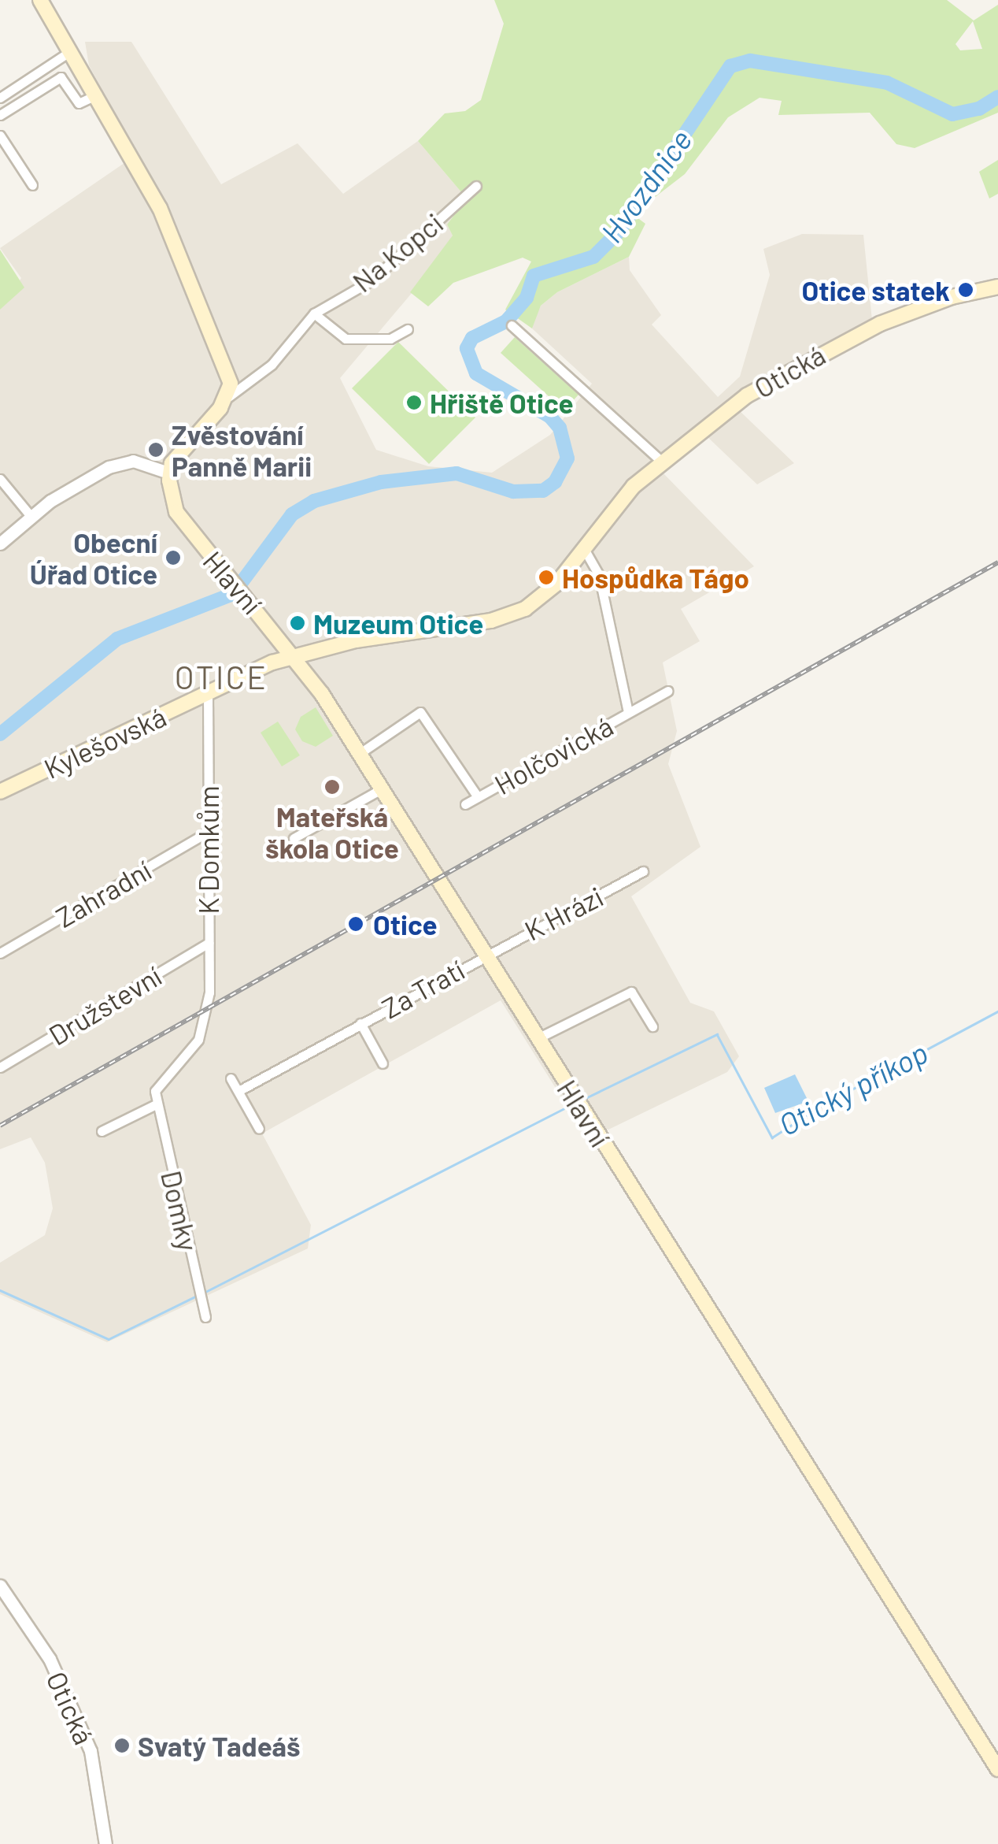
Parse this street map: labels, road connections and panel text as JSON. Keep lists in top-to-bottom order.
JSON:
{
  "streets": {
    "main road": ["Otická", "Hlavní", "Kylešovská"],
    "street": [
      "Na Kopci",
      "Holčovická",
      "K Domkům",
      "Zahradní",
      "K Hrázi",
      "Za Tratí",
      "Družstevní",
      "Domky"
    ]
  },
  "crossings": [
    ["Otická", "Kylešovská"],
    ["Otická", "Holčovická"],
    ["Hlavní", "Kylešovská"],
    ["Hlavní", "Holčovická"],
    ["Hlavní", "K Hrázi"],
    ["Hlavní", "Za Tratí"],
    ["Kylešovská", "Holčovická"],
    ["Kylešovská", "K Domkům"],
    ["K Domkům", "Zahradní"],
    ["K Domkům", "Družstevní"],
    ["K Domkům", "Domky"],
    ["K Hrázi", "Za Tratí"]
  ],
  "districts": ["OTICE"],
  "water": ["Hvozdnice", "Otický příkop"],
  "places": [
    "Otice statek",
    "Hřiště Otice",
    "Zvěstování Panně Marii",
    "Obecní Úřad Otice",
    "Hospůdka Tágo",
    "Muzeum Otice",
    "Mateřská škola Otice",
    "Otice",
    "Svatý Tadeáš"
  ]
}
